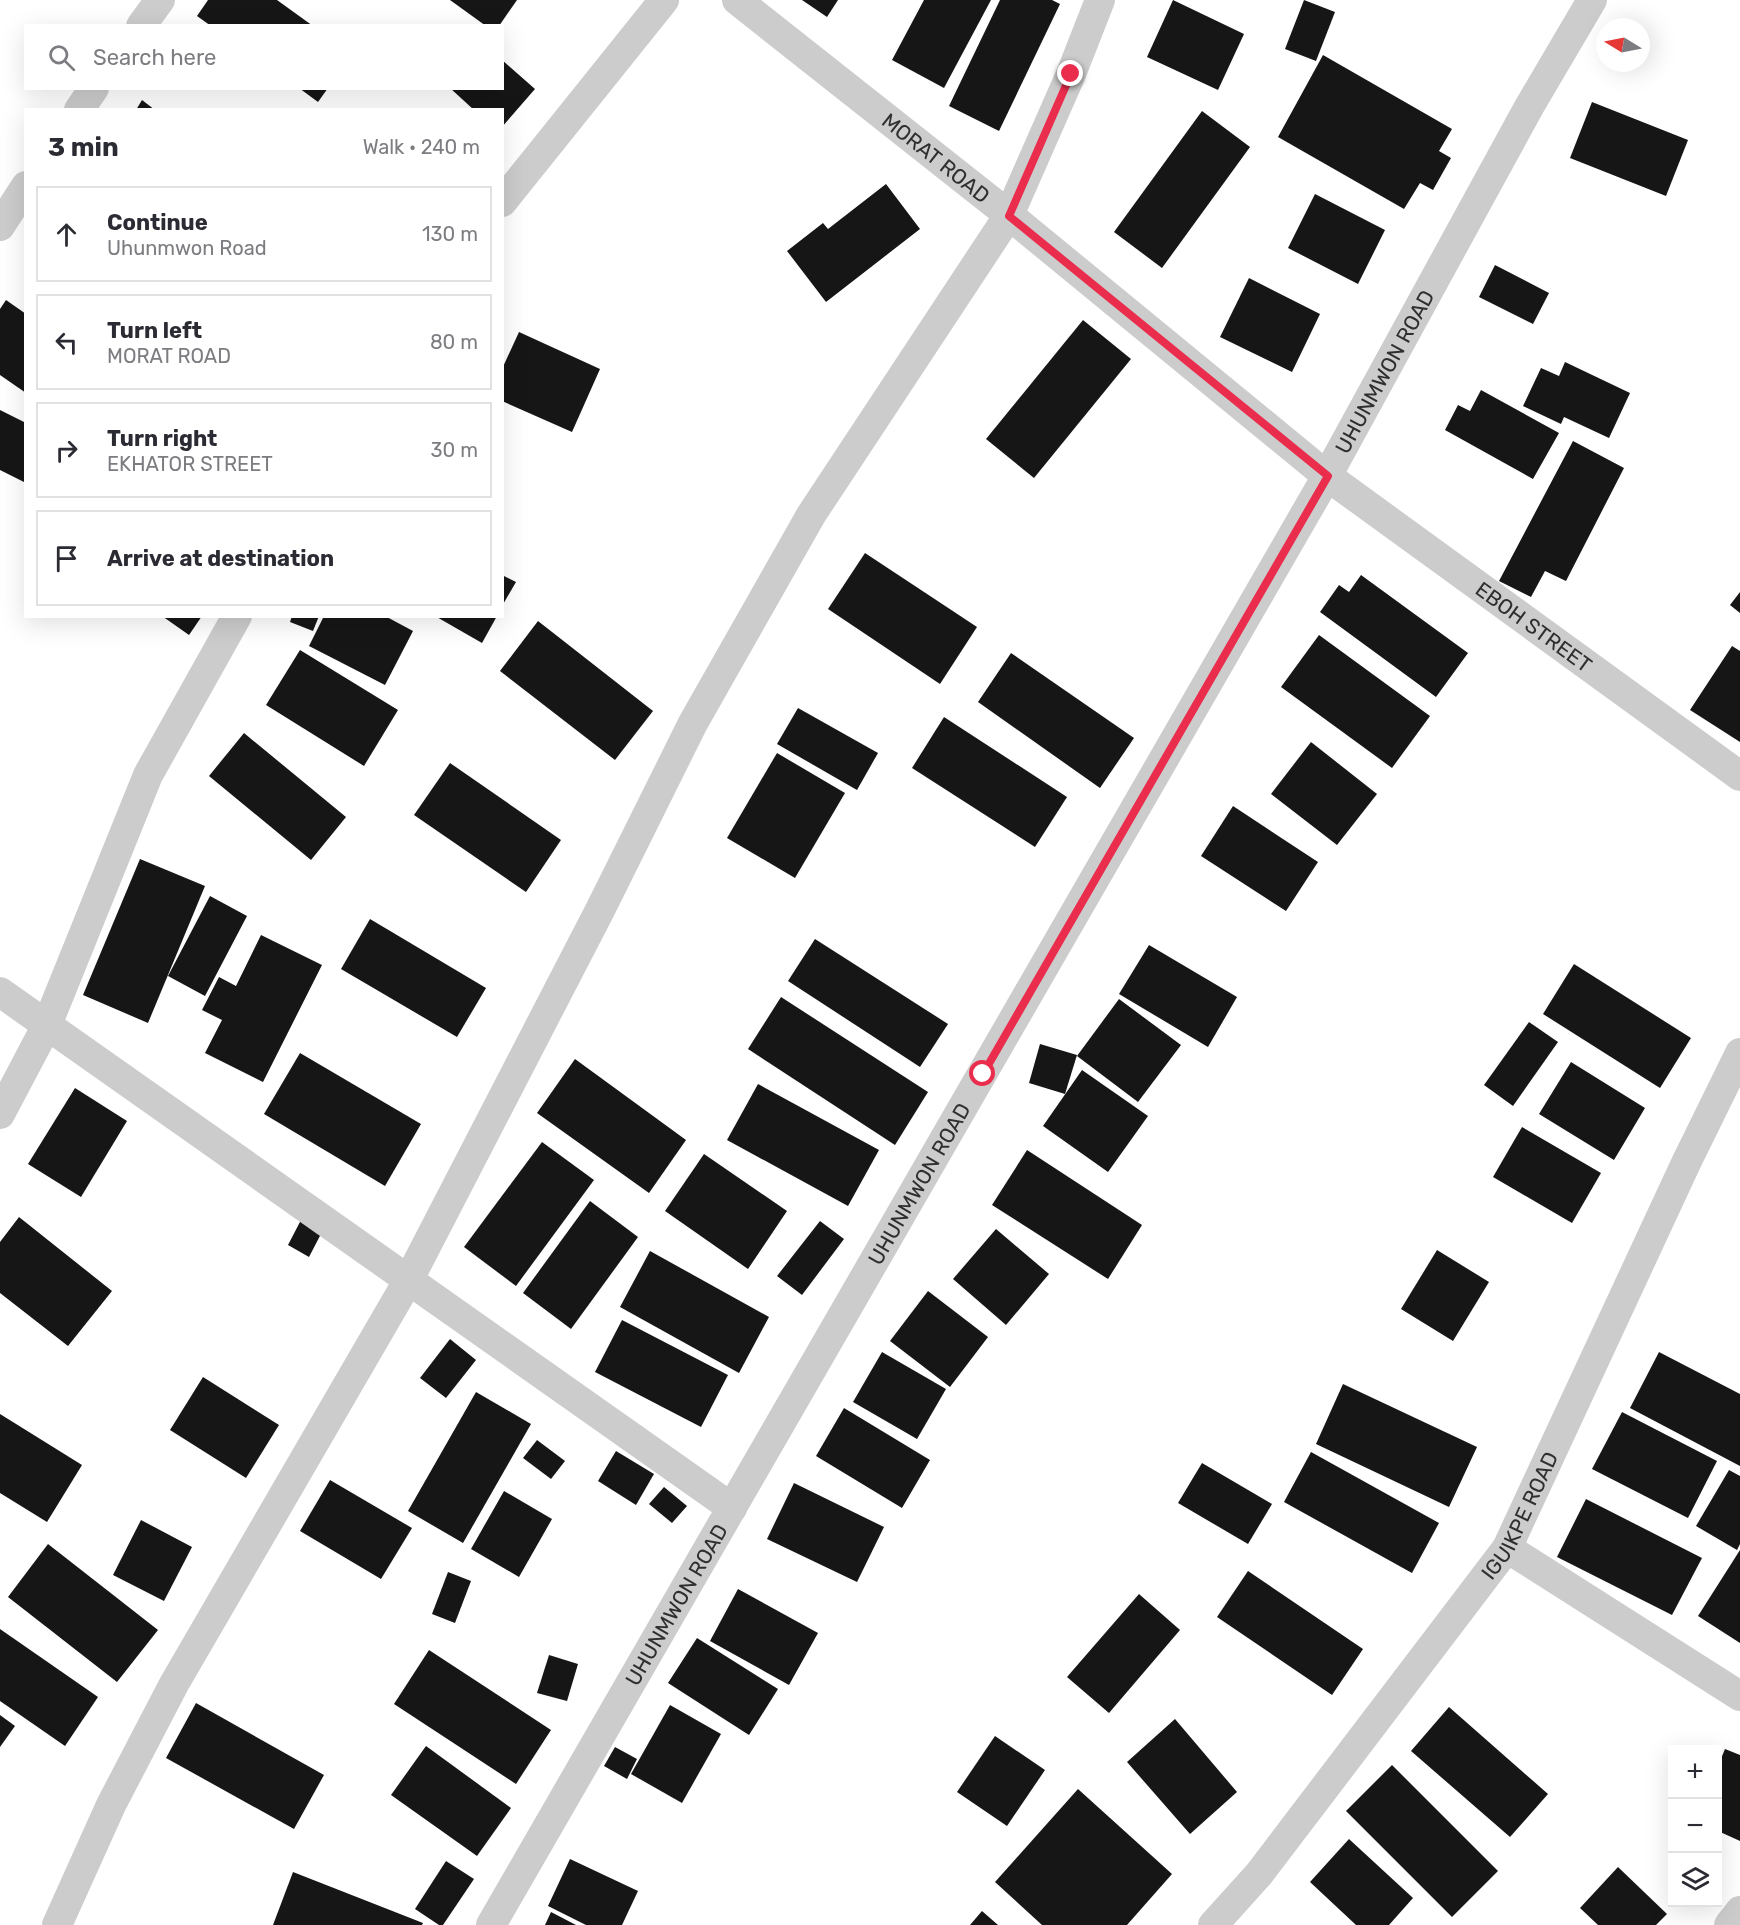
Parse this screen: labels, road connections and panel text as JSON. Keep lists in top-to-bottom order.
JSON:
{
  "streets": {
    "street": [
      "MORAT ROAD",
      "UHUNMWON ROAD",
      "EBOH STREET",
      "IGUIKPE ROAD"
    ]
  },
  "crossings": [
    ["MORAT ROAD", "UHUNMWON ROAD"],
    ["MORAT ROAD", "EBOH STREET"],
    ["UHUNMWON ROAD", "EBOH STREET"]
  ],
  "north": "left",
  "page": {
    "search": "Search here",
    "heading": ["3 min", "Walk · 240 m"],
    "list": [
      ["Continue", "Uhunmwon Road", "130 m"],
      ["Turn left", "MORAT ROAD", "80 m"],
      ["Turn right", "EKHATOR STREET", "30 m"],
      "Arrive at destination"
    ],
    "map_buttons": ["+", "−"]
  }
}
